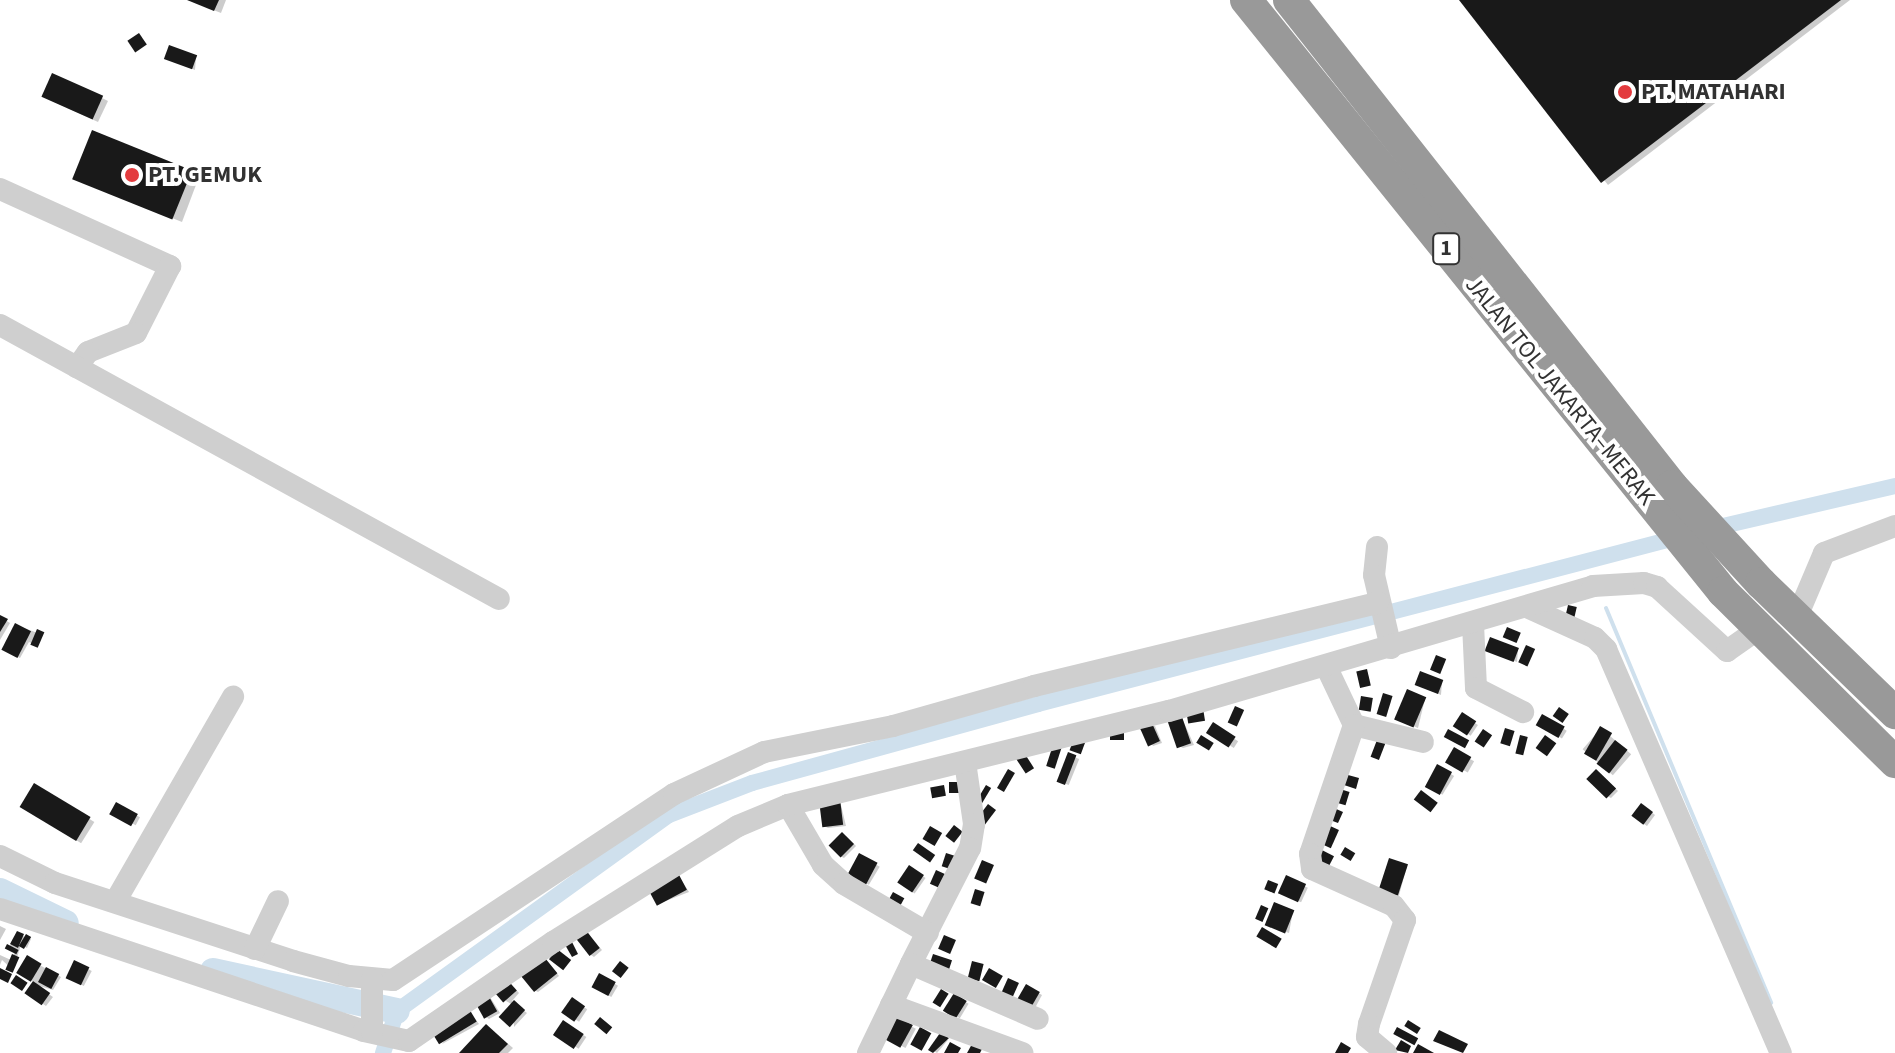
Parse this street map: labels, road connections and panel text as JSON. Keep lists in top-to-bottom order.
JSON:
{
  "streets": {
    "highway": ["1", "JALAN TOL JAKARTA–MERAK"]
  },
  "places": ["PT. MATAHARI", "PT. GEMUK"]
}
